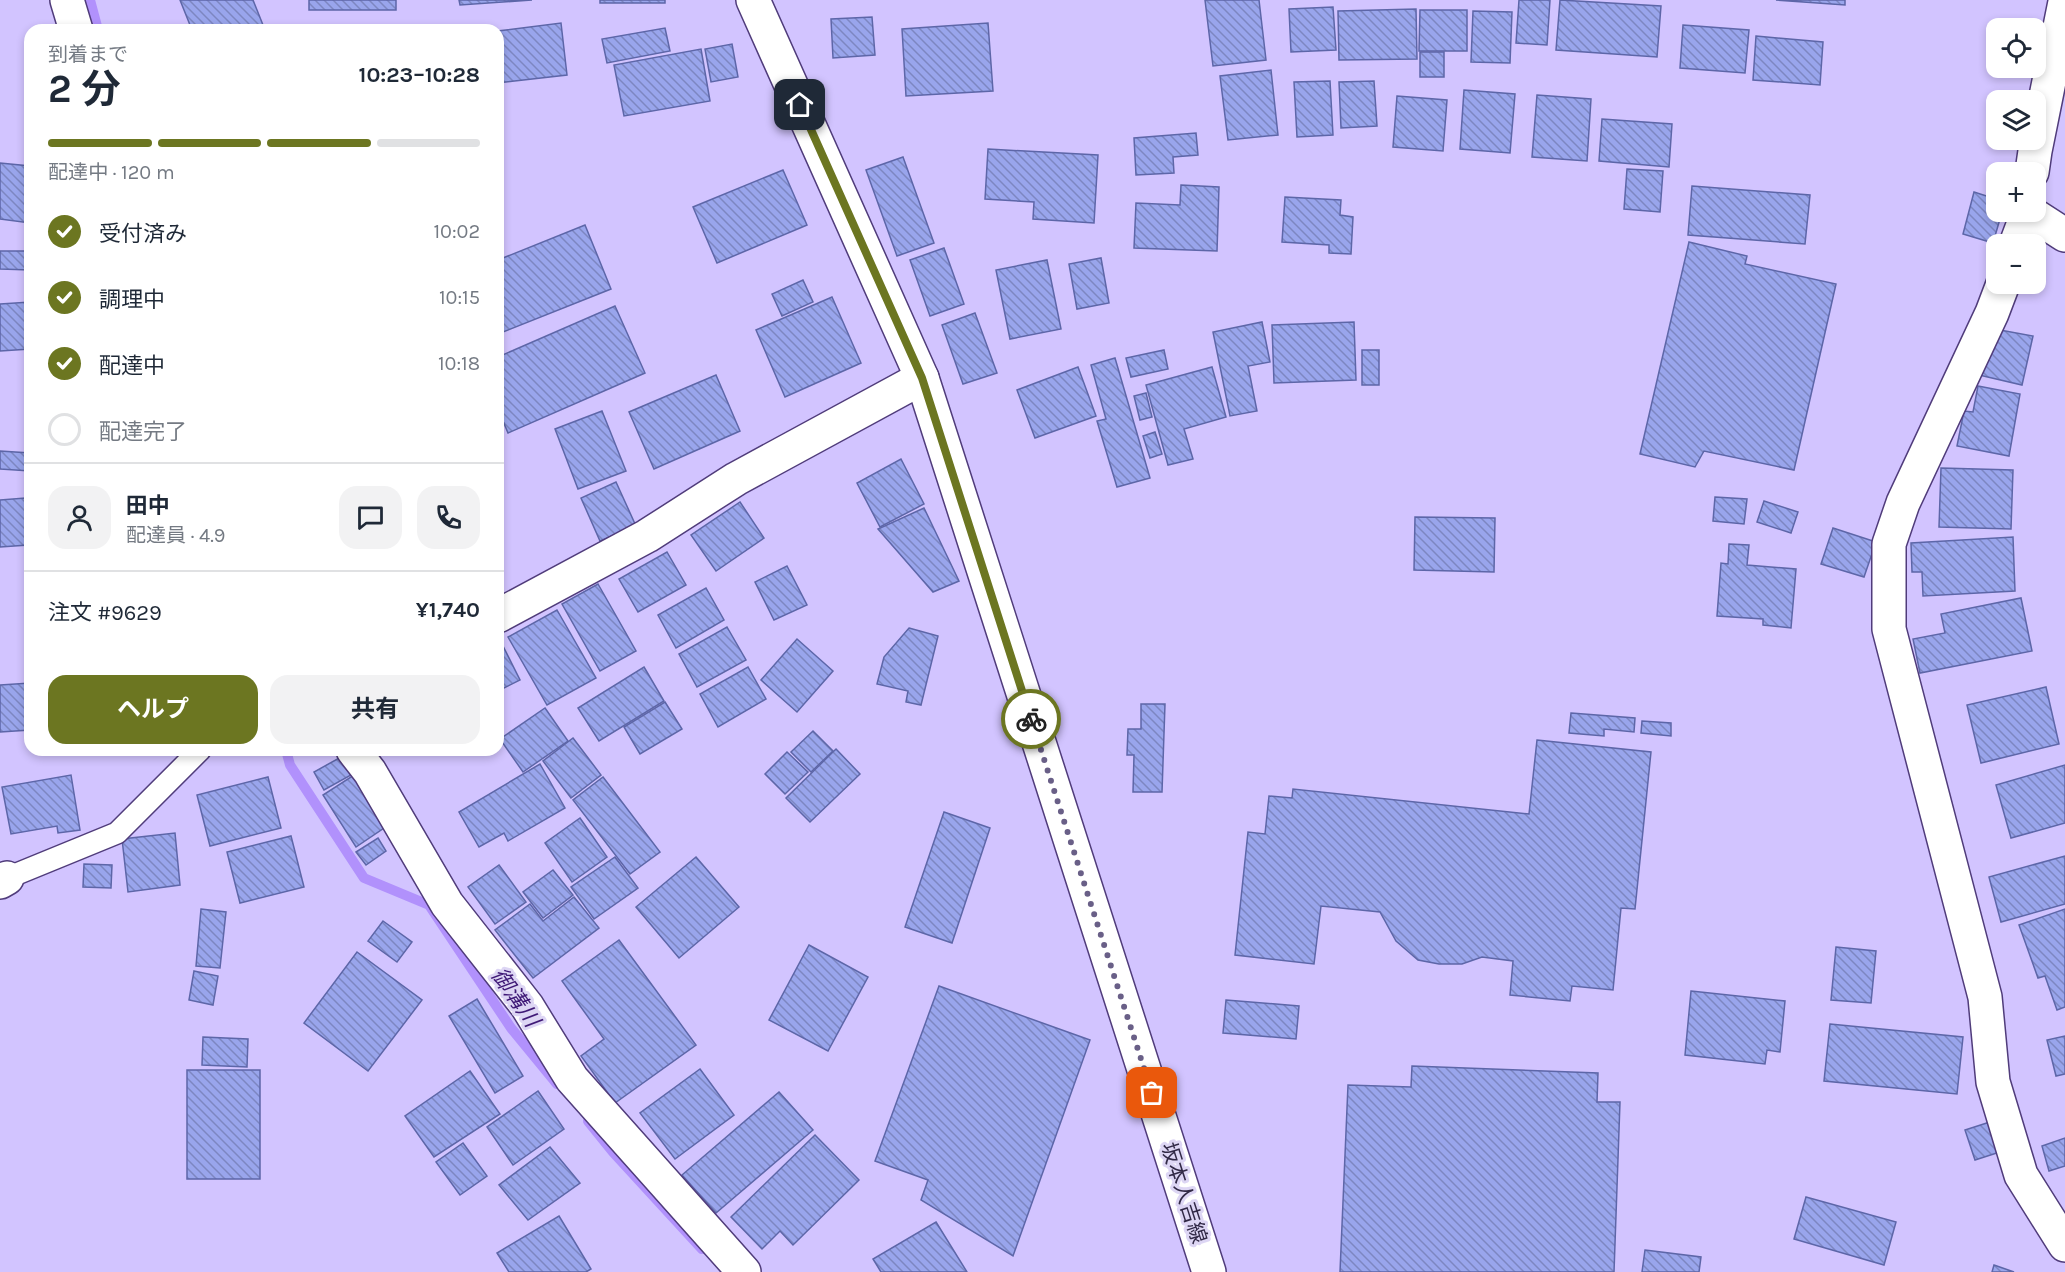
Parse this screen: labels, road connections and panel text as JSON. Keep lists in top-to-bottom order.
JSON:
{
  "streets": {
    "street": ["坂本人吉線"]
  },
  "water": ["御溝川"],
  "page": {
    "map_buttons": ["+", "−"],
    "heading": ["2 分", "到着まで", "10:23–10:28"],
    "panel": [
      "田中",
      "配達員 · 4.9",
      "注文 #9629",
      "¥1,740"
    ],
    "bar": "配達中 · 120 m",
    "list": [
      ["受付済み", "10:02"],
      ["調理中", "10:15"],
      ["配達中", "10:18"],
      "配達完了"
    ],
    "buttons": ["ヘルプ", "共有"]
  }
}
